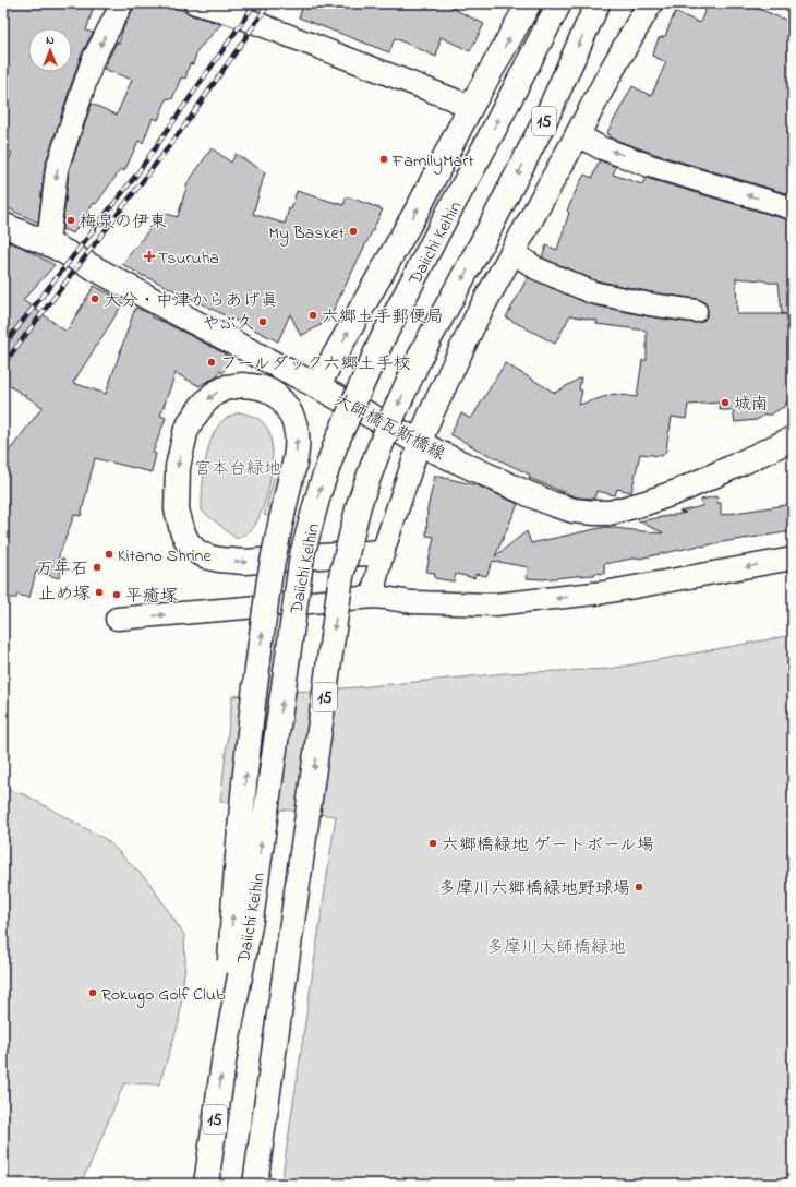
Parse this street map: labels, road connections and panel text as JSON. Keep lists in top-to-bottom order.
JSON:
{
  "streets": {
    "main road": ["15", "Daiichi Keihin", "大師橋瓦斯橋線"]
  },
  "parks": ["宮本台緑地", "多摩川大師橋緑地"],
  "places": {
    "other": [
      "FamilyMart",
      "梅泉の伊東",
      "My Basket",
      "大分・中津からあげ眞",
      "六郷土手郵便局",
      "やぶ久",
      "プールダック六郷土手校",
      "城南",
      "Kitano Shrine",
      "万年石",
      "止め塚",
      "平癒塚",
      "六郷橋緑地 ゲートボール場",
      "多摩川六郷橋緑地野球場",
      "Rokugo Golf Club"
    ],
    "health": ["Tsuruha"]
  },
  "north": "top"
}
